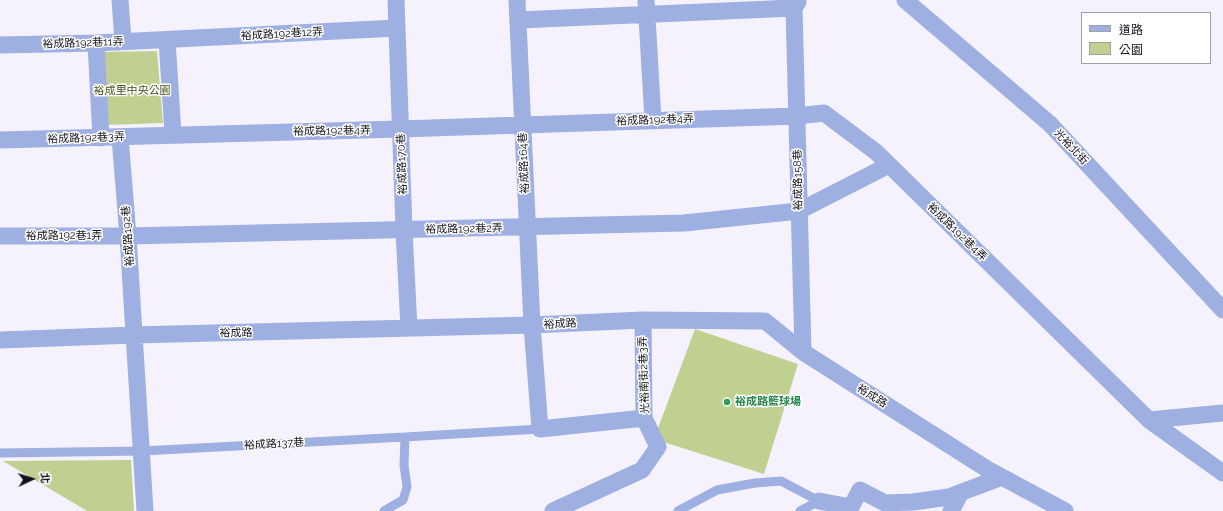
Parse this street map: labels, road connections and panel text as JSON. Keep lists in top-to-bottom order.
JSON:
{
  "streets": {
    "street": [
      "裕成路192巷12弄",
      "裕成路192巷11弄",
      "裕成路192巷4弄",
      "裕成路192巷3弄",
      "光裕北街",
      "裕成路164巷",
      "裕成路170巷",
      "裕成路158巷",
      "裕成路192巷2弄",
      "裕成路192巷1弄",
      "裕成路192巷",
      "裕成路",
      "光裕南街2巷3弄"
    ],
    "lane": ["裕成路137巷"]
  },
  "crossings": [
    ["裕成路192巷12弄", "裕成路192巷11弄"],
    ["裕成路192巷12弄", "裕成路170巷"],
    ["裕成路192巷4弄", "裕成路192巷3弄"],
    ["裕成路192巷4弄", "裕成路164巷"],
    ["裕成路192巷4弄", "裕成路170巷"],
    ["裕成路192巷4弄", "裕成路158巷"],
    ["裕成路192巷3弄", "裕成路192巷"],
    ["裕成路164巷", "裕成路158巷"],
    ["裕成路164巷", "裕成路192巷2弄"],
    ["裕成路164巷", "裕成路"],
    ["裕成路164巷", "裕成路137巷"],
    ["裕成路170巷", "裕成路192巷2弄"],
    ["裕成路170巷", "裕成路"],
    ["裕成路158巷", "裕成路192巷2弄"],
    ["裕成路158巷", "裕成路"],
    ["裕成路192巷2弄", "裕成路192巷1弄"],
    ["裕成路192巷2弄", "裕成路192巷"],
    ["裕成路192巷1弄", "裕成路192巷"],
    ["裕成路192巷", "裕成路"],
    ["裕成路", "光裕南街2巷3弄"]
  ],
  "parks": ["裕成里中央公園"],
  "places": ["裕成路籃球場"],
  "legend": ["道路", "公園"],
  "north": "right"
}
